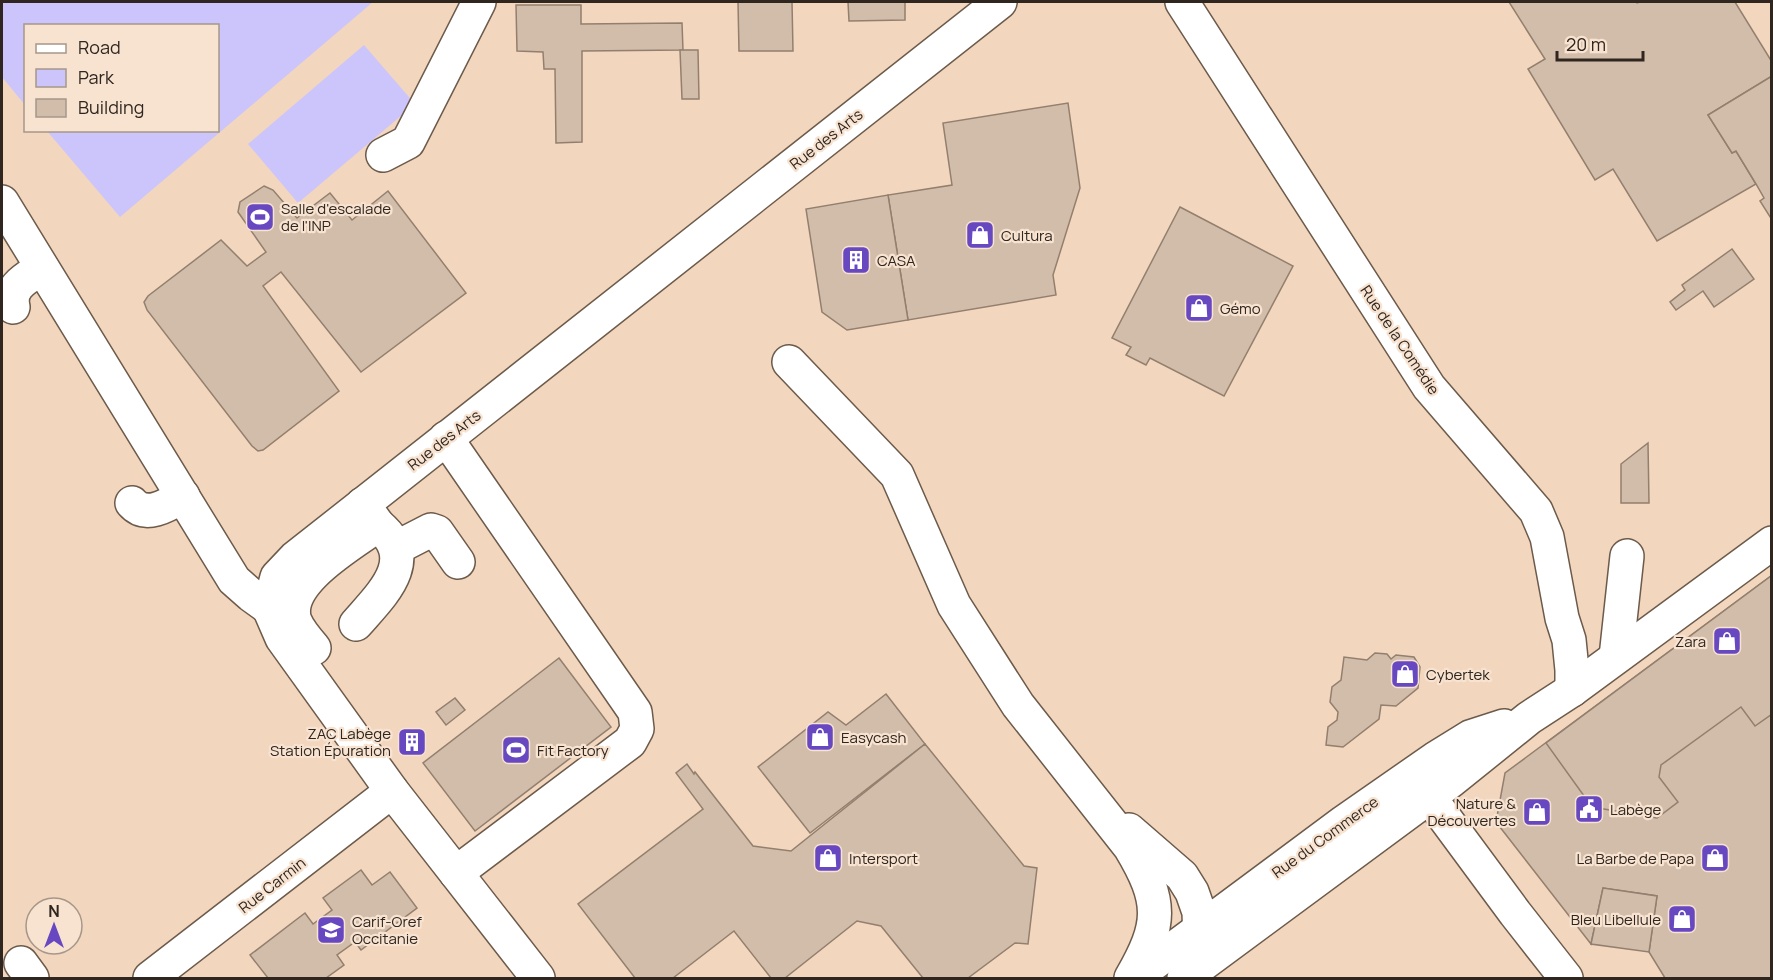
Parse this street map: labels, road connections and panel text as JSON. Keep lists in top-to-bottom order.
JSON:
{
  "streets": {
    "street": [
      "Rue des Arts",
      "Rue de la Comédie",
      "Rue du Commerce",
      "Rue Carmin"
    ]
  },
  "crossings": [
    ["Rue de la Comédie", "Rue du Commerce"]
  ],
  "places": {
    "sports": ["Salle d'escalade de l'INP", "Fit Factory"],
    "shop": [
      "Cultura",
      "Gémo",
      "Zara",
      "Cybertek",
      "Easycash",
      "Nature & Découvertes",
      "Intersport",
      "La Barbe de Papa",
      "Bleu Libellule"
    ],
    "building": ["CASA", "ZAC Labège Station Épuration"],
    "public building": ["Labège"],
    "school or university": ["Carif-Oref Occitanie"]
  },
  "legend": ["Road", "Park", "Building"],
  "scale_bar": "20 m",
  "north": "top"
}
